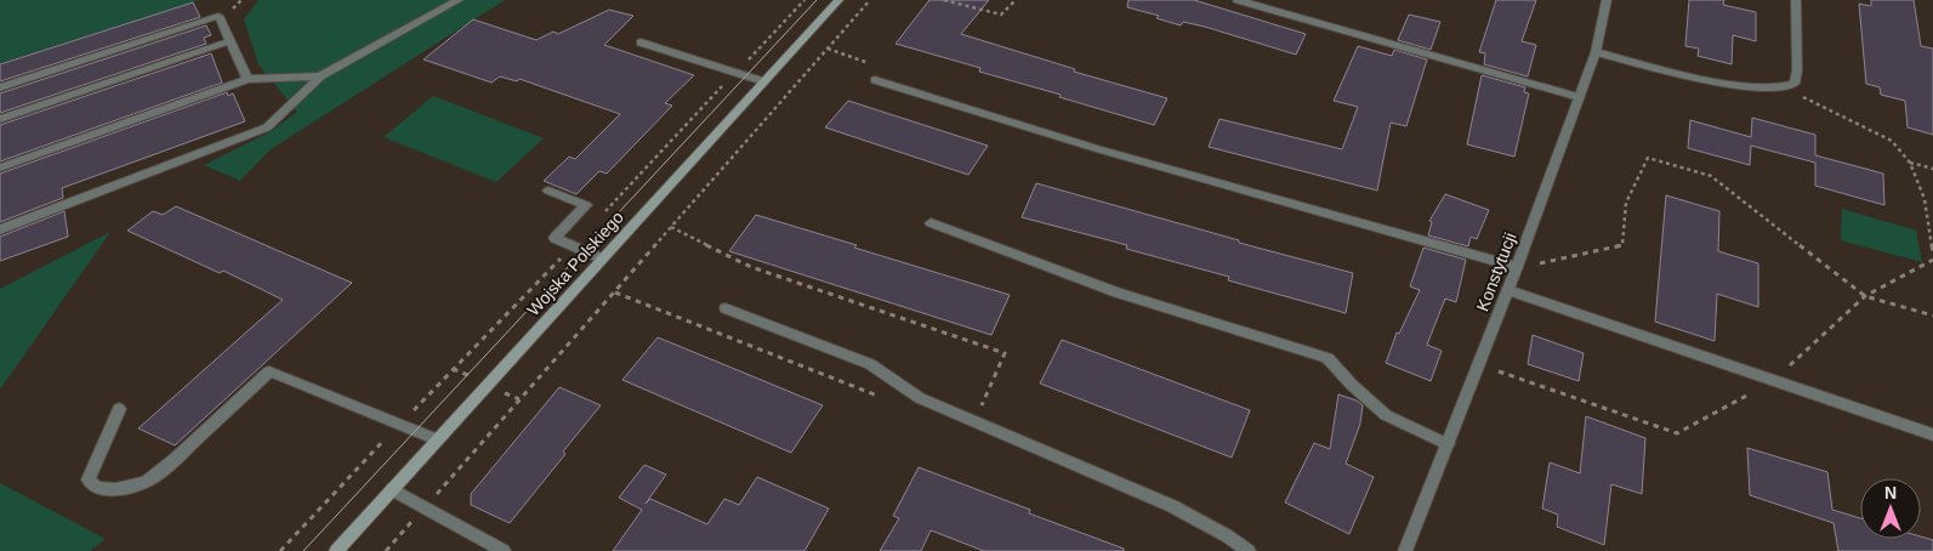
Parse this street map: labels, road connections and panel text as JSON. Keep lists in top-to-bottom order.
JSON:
{
  "streets": {
    "main road": ["Wojska Polskiego"],
    "street": ["Konstytucji"]
  },
  "north": "top"
}
